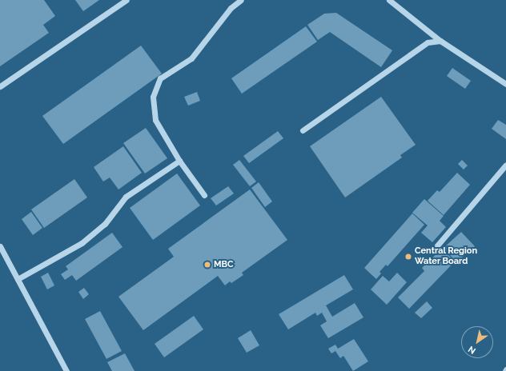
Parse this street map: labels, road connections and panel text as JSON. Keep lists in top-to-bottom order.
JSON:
{
  "places": ["Central Region Water Board", "MBC"],
  "north": "bottom left"
}
